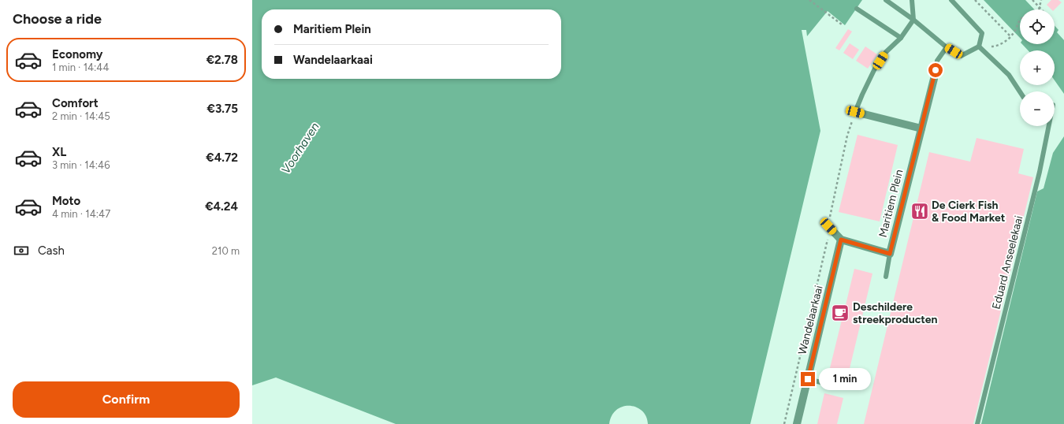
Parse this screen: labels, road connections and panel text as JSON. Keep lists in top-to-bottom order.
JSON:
{
  "streets": {
    "street": ["Maritiem Plein", "Wandelaarkaai"],
    "lane": ["Eduard Anseelekaai"]
  },
  "crossings": [
    ["Maritiem Plein", "Wandelaarkaai"]
  ],
  "water": ["Voorhaven"],
  "places": {
    "restaurant": ["De Cierk Fish & Food Market"],
    "cafe": ["Deschildere streekproducten"]
  },
  "page": {
    "heading": "Choose a ride",
    "map_buttons": ["+", "−"],
    "banner": ["Maritiem Plein", "Wandelaarkaai"],
    "list": [
      {
        "name": "Economy",
        "note": "1 min · 14:44",
        "value": "€2.78"
      },
      {
        "name": "Comfort",
        "note": "2 min · 14:45",
        "value": "€3.75"
      },
      {
        "name": "XL",
        "note": "3 min · 14:46",
        "value": "€4.72"
      },
      {
        "name": "Moto",
        "note": "4 min · 14:47",
        "value": "€4.24"
      }
    ],
    "pay": ["Cash", "210 m"],
    "bubble": "1 min",
    "buttons": "Confirm"
  }
}
